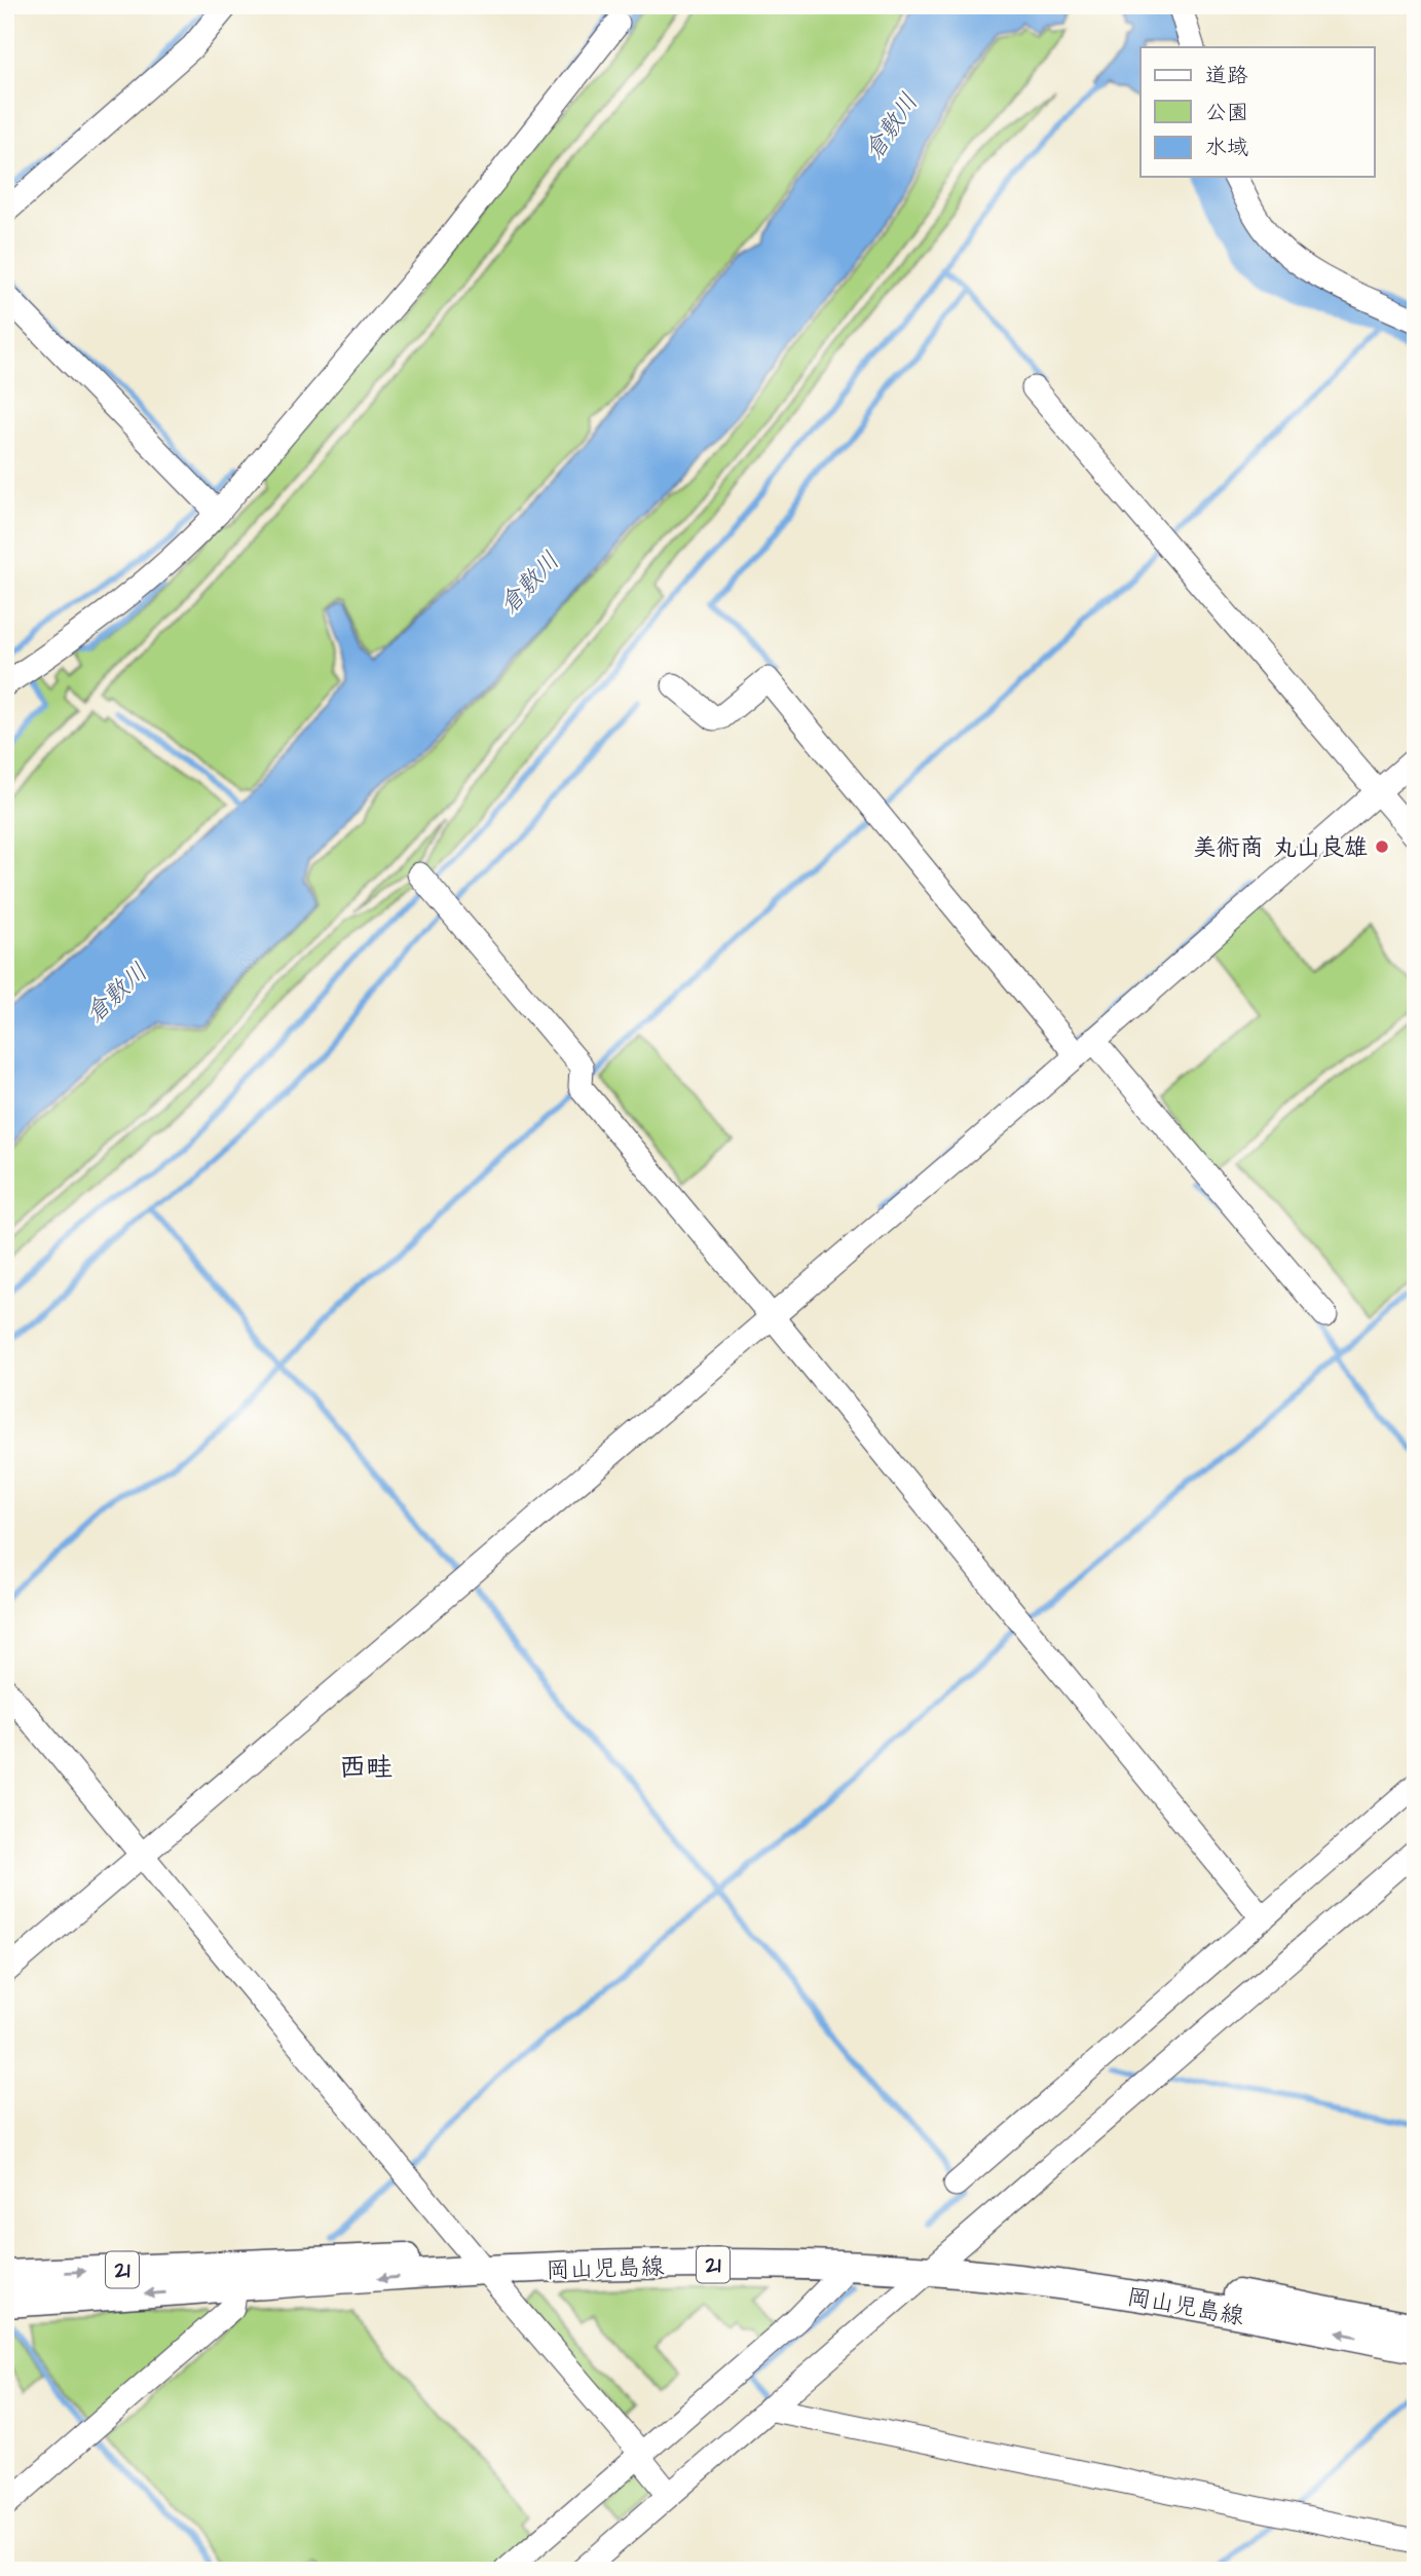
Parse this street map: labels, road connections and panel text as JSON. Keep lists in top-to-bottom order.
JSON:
{
  "streets": {
    "main road": ["21", "岡山児島線"]
  },
  "districts": ["西畦"],
  "water": ["倉敷川"],
  "places": ["美術商 丸山良雄"],
  "legend": ["道路", "公園", "水域"]
}
